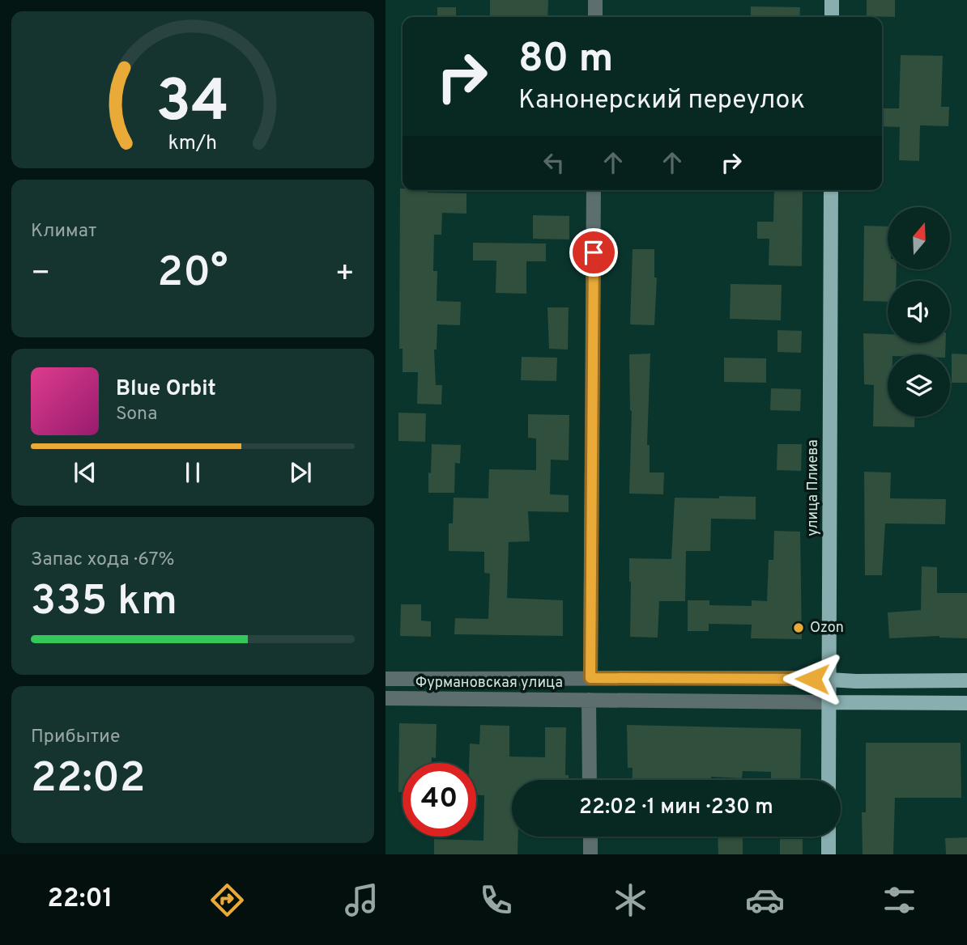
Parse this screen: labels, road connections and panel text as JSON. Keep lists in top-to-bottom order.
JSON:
{
  "streets": {
    "main road": ["улица Плиева", "Фурмановская улица"]
  },
  "crossings": [
    ["улица Плиева", "Фурмановская улица"]
  ],
  "places": ["Ozon"],
  "north": "top",
  "page": {
    "turn": ["80 m", "Канонерский переулок"],
    "tile": [
      "Климат",
      ["Запас хода · 67%", "335 km"],
      ["Прибытие", "22:02"]
    ],
    "heat": ["−", "20°", "+"],
    "song": ["Blue Orbit", "Sona"],
    "limit": "40",
    "trip": "22:02 · 1 мин · 230 m",
    "tabs": "22:01",
    "gauge": ["34", "km/h"]
  }
}
